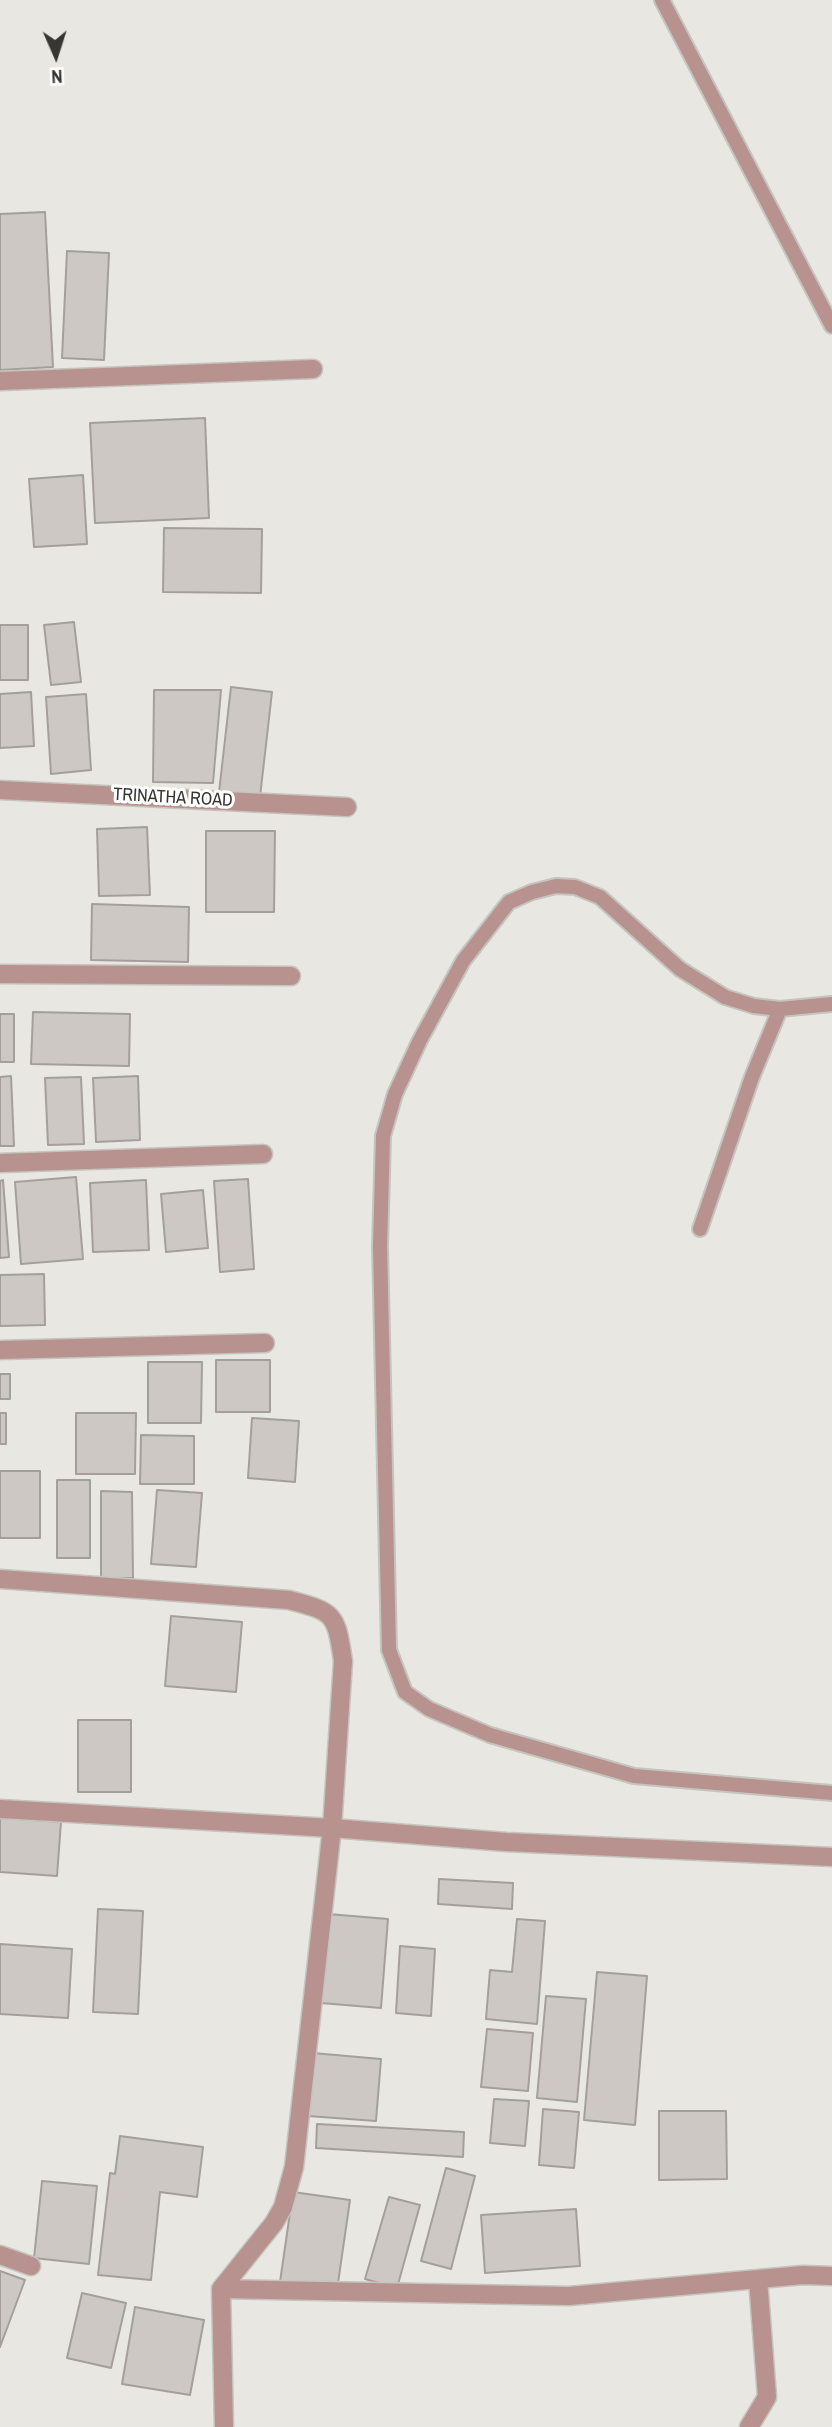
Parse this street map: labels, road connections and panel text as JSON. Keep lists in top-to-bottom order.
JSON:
{
  "streets": {
    "street": ["TRINATHA ROAD"]
  },
  "north": "bottom"
}
